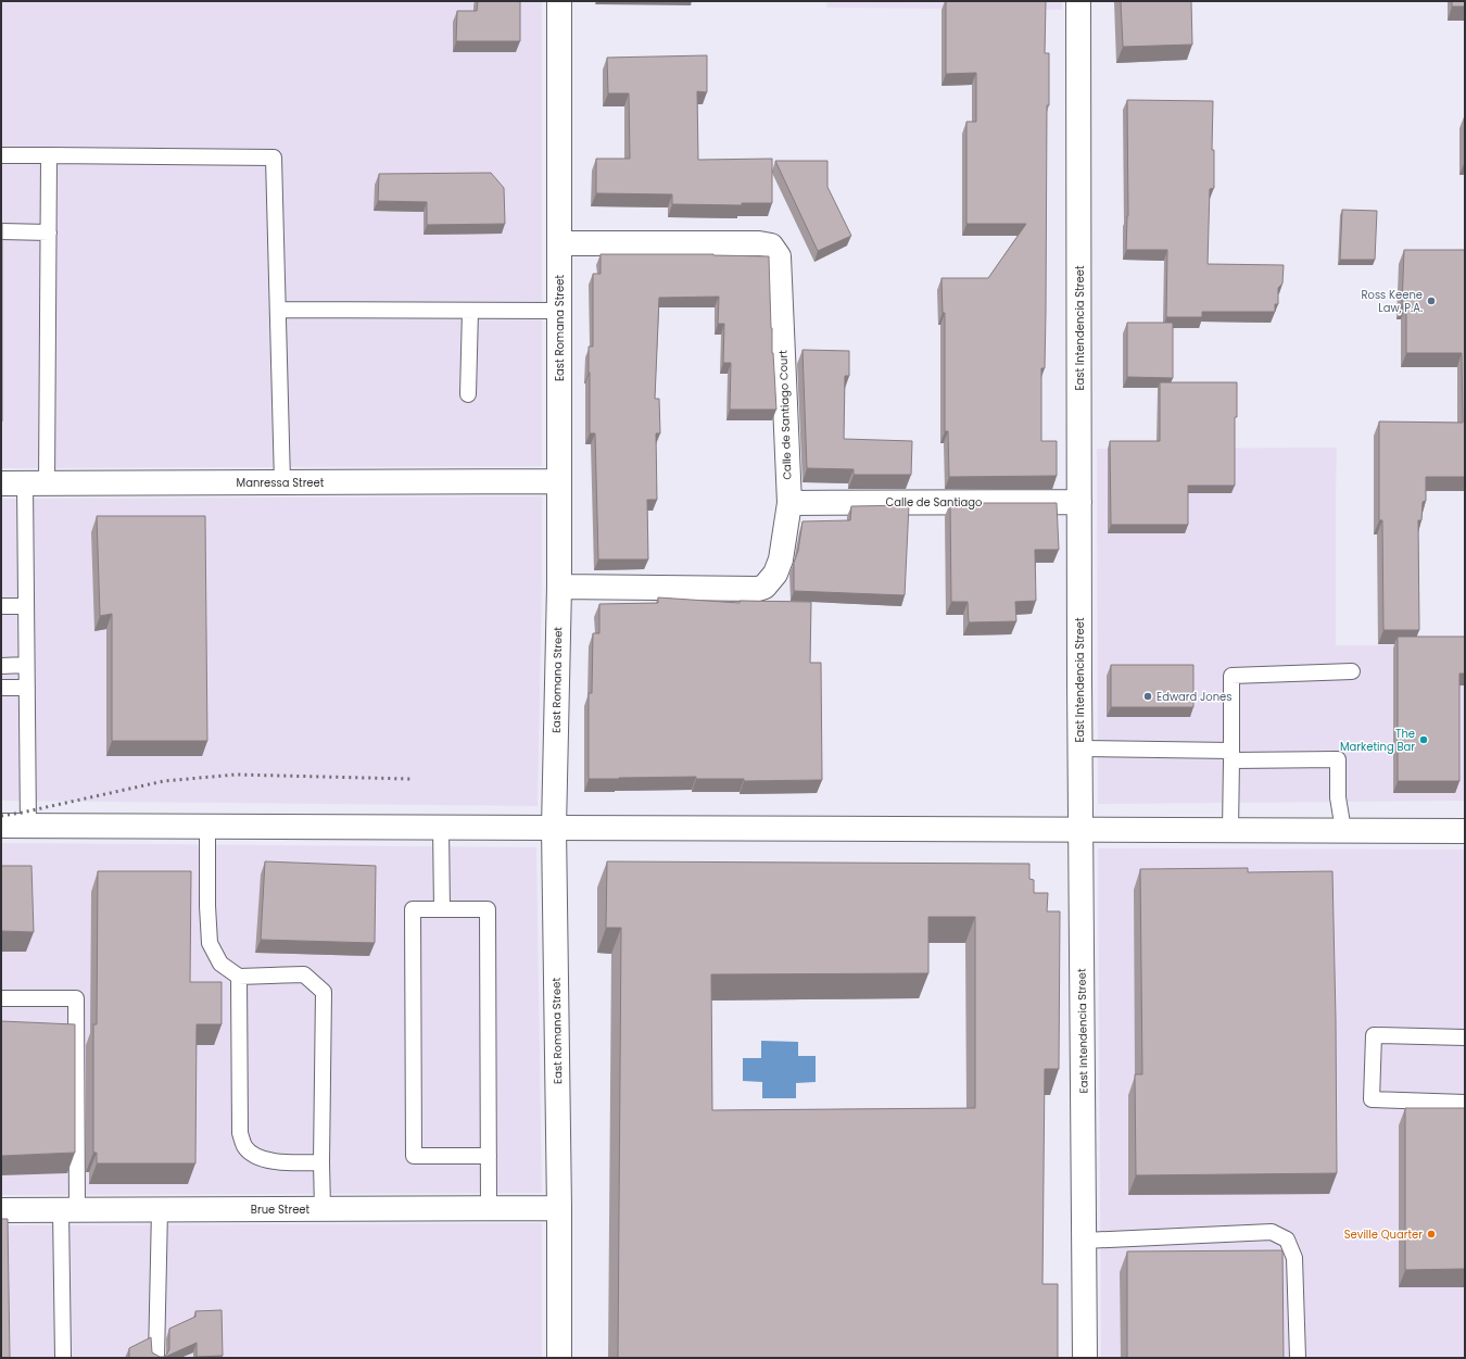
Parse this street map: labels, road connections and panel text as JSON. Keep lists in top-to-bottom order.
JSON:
{
  "streets": {
    "street": [
      "East Romana Street",
      "East Intendencia Street",
      "Calle de Santiago Court",
      "Manressa Street",
      "Calle de Santiago",
      "Brue Street"
    ]
  },
  "crossings": [
    ["East Romana Street", "Calle de Santiago Court"],
    ["East Romana Street", "Manressa Street"],
    ["East Romana Street", "Brue Street"],
    ["East Intendencia Street", "Calle de Santiago"],
    ["Calle de Santiago Court", "Calle de Santiago"]
  ],
  "places": [
    "Ross Keene Law, P.A.",
    "Edward Jones",
    "The Marketing Bar",
    "Seville Quarter"
  ]
}
